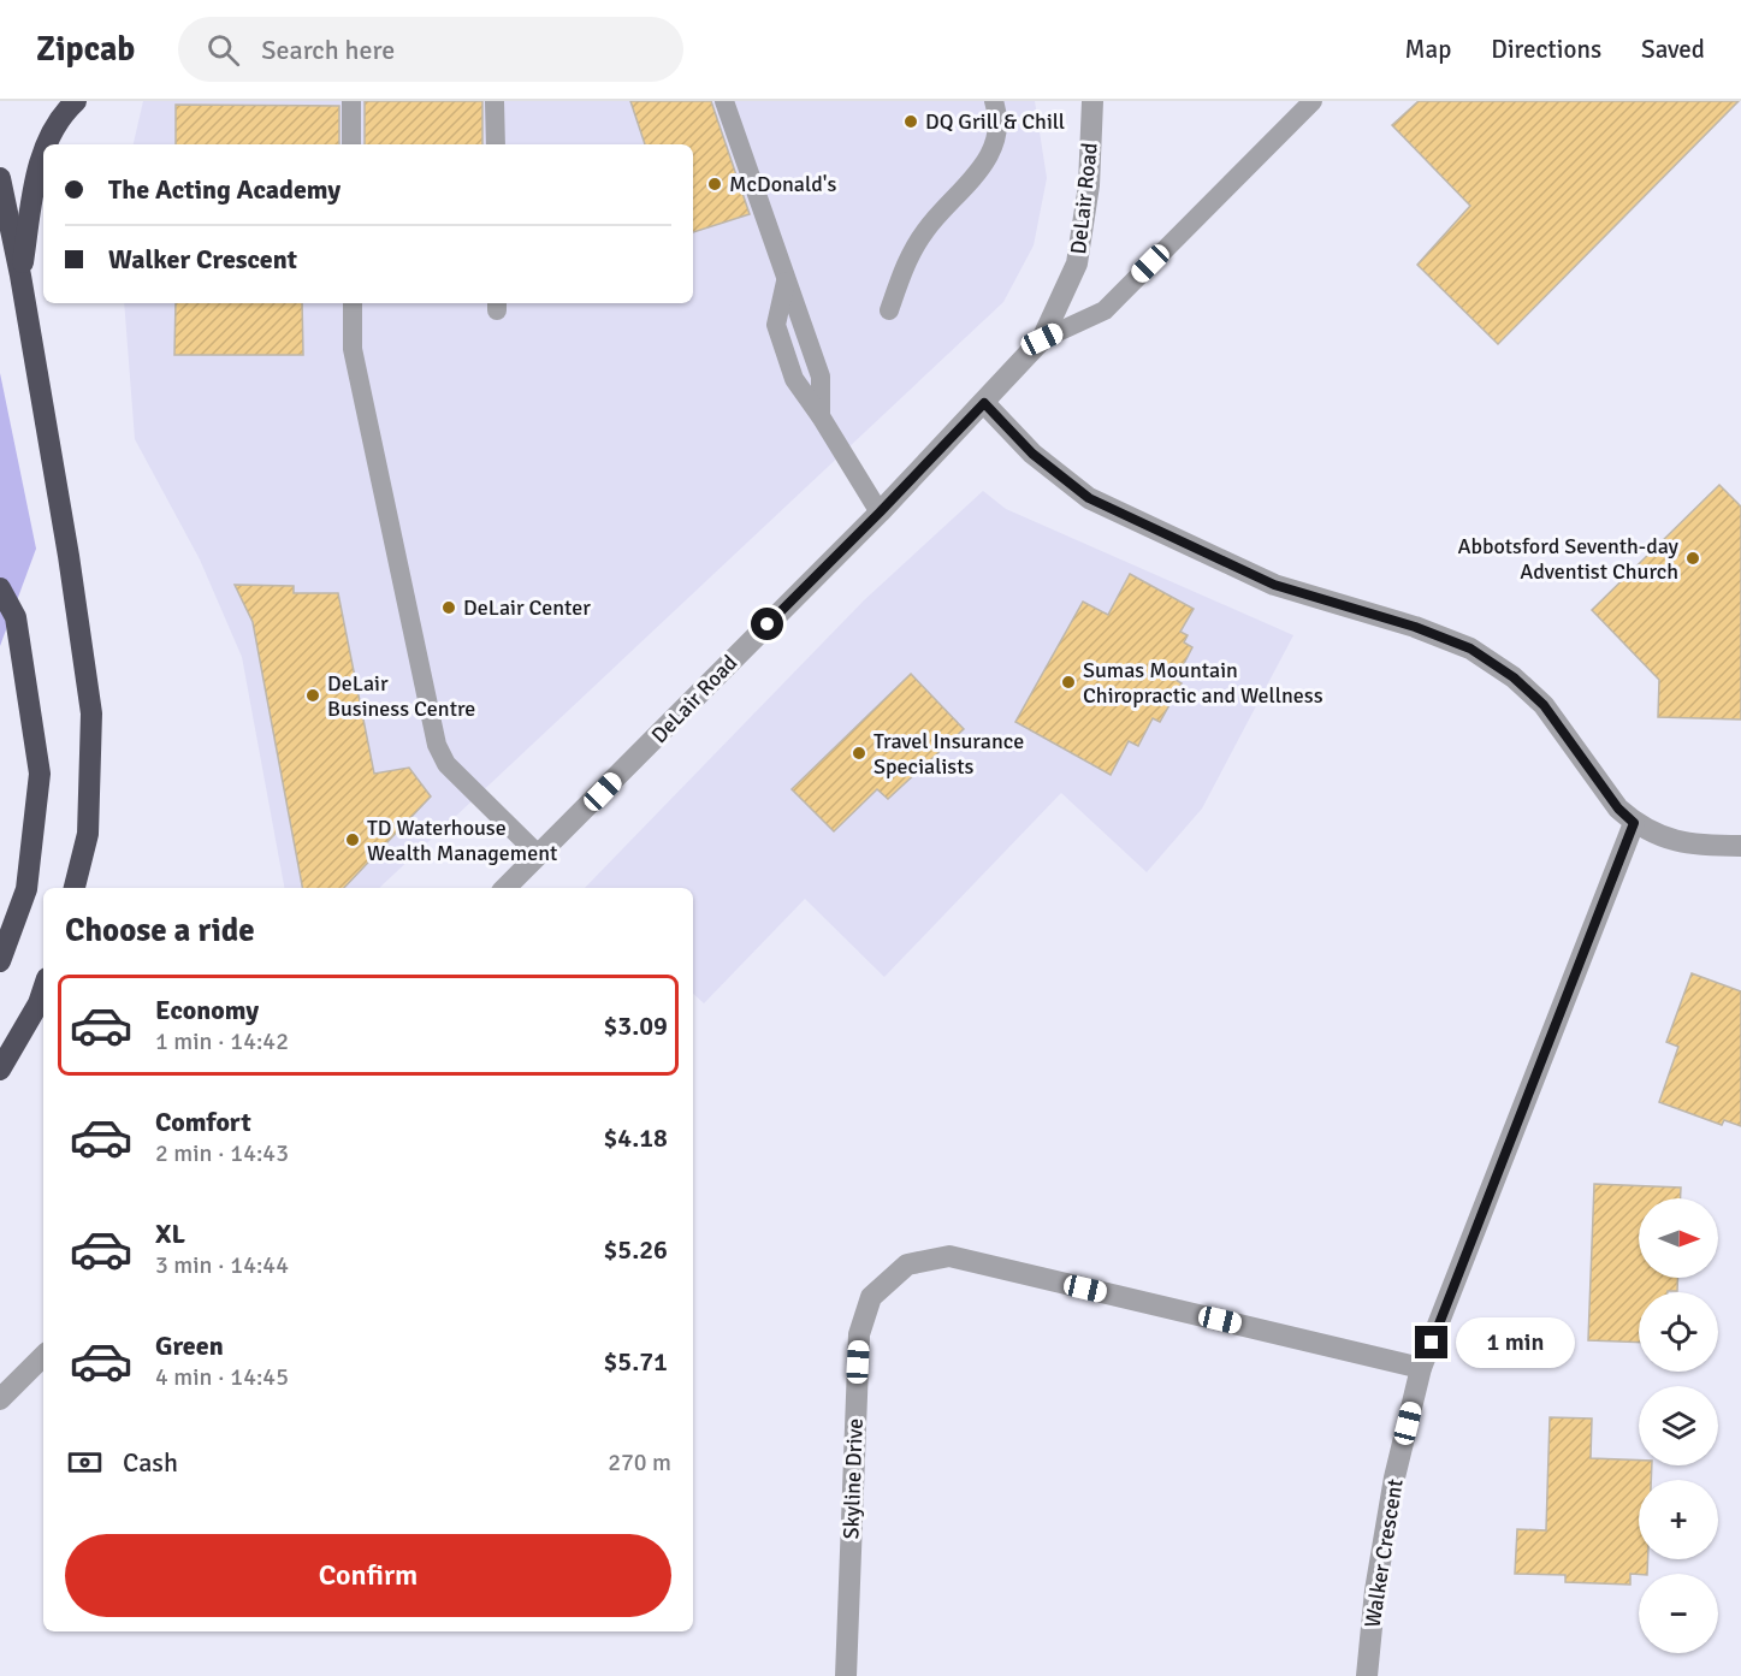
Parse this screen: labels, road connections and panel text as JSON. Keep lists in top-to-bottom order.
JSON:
{
  "streets": {
    "street": ["DeLair Road", "Skyline Drive", "Walker Crescent"]
  },
  "crossings": [
    ["Skyline Drive", "Walker Crescent"]
  ],
  "places": [
    "DQ Grill & Chill",
    "McDonald's",
    "Abbotsford Seventh-day Adventist Church",
    "DeLair Center",
    "Sumas Mountain Chiropractic and Wellness",
    "DeLair Business Centre",
    "Travel Insurance Specialists",
    "TD Waterhouse Wealth Management"
  ],
  "north": "right",
  "page": {
    "header": "Zipcab",
    "search": "Search here",
    "nav": ["Map", "Directions", "Saved"],
    "banner": ["The Acting Academy", "Walker Crescent"],
    "heading": "Choose a ride",
    "list": [
      {
        "name": "Economy",
        "note": "1 min · 14:42",
        "value": "$3.09"
      },
      {
        "name": "Comfort",
        "note": "2 min · 14:43",
        "value": "$4.18"
      },
      {
        "name": "XL",
        "note": "3 min · 14:44",
        "value": "$5.26"
      },
      {
        "name": "Green",
        "note": "4 min · 14:45",
        "value": "$5.71"
      }
    ],
    "map_buttons": ["+", "−"],
    "bubble": "1 min",
    "pay": ["Cash", "270 m"],
    "buttons": "Confirm"
  }
}
